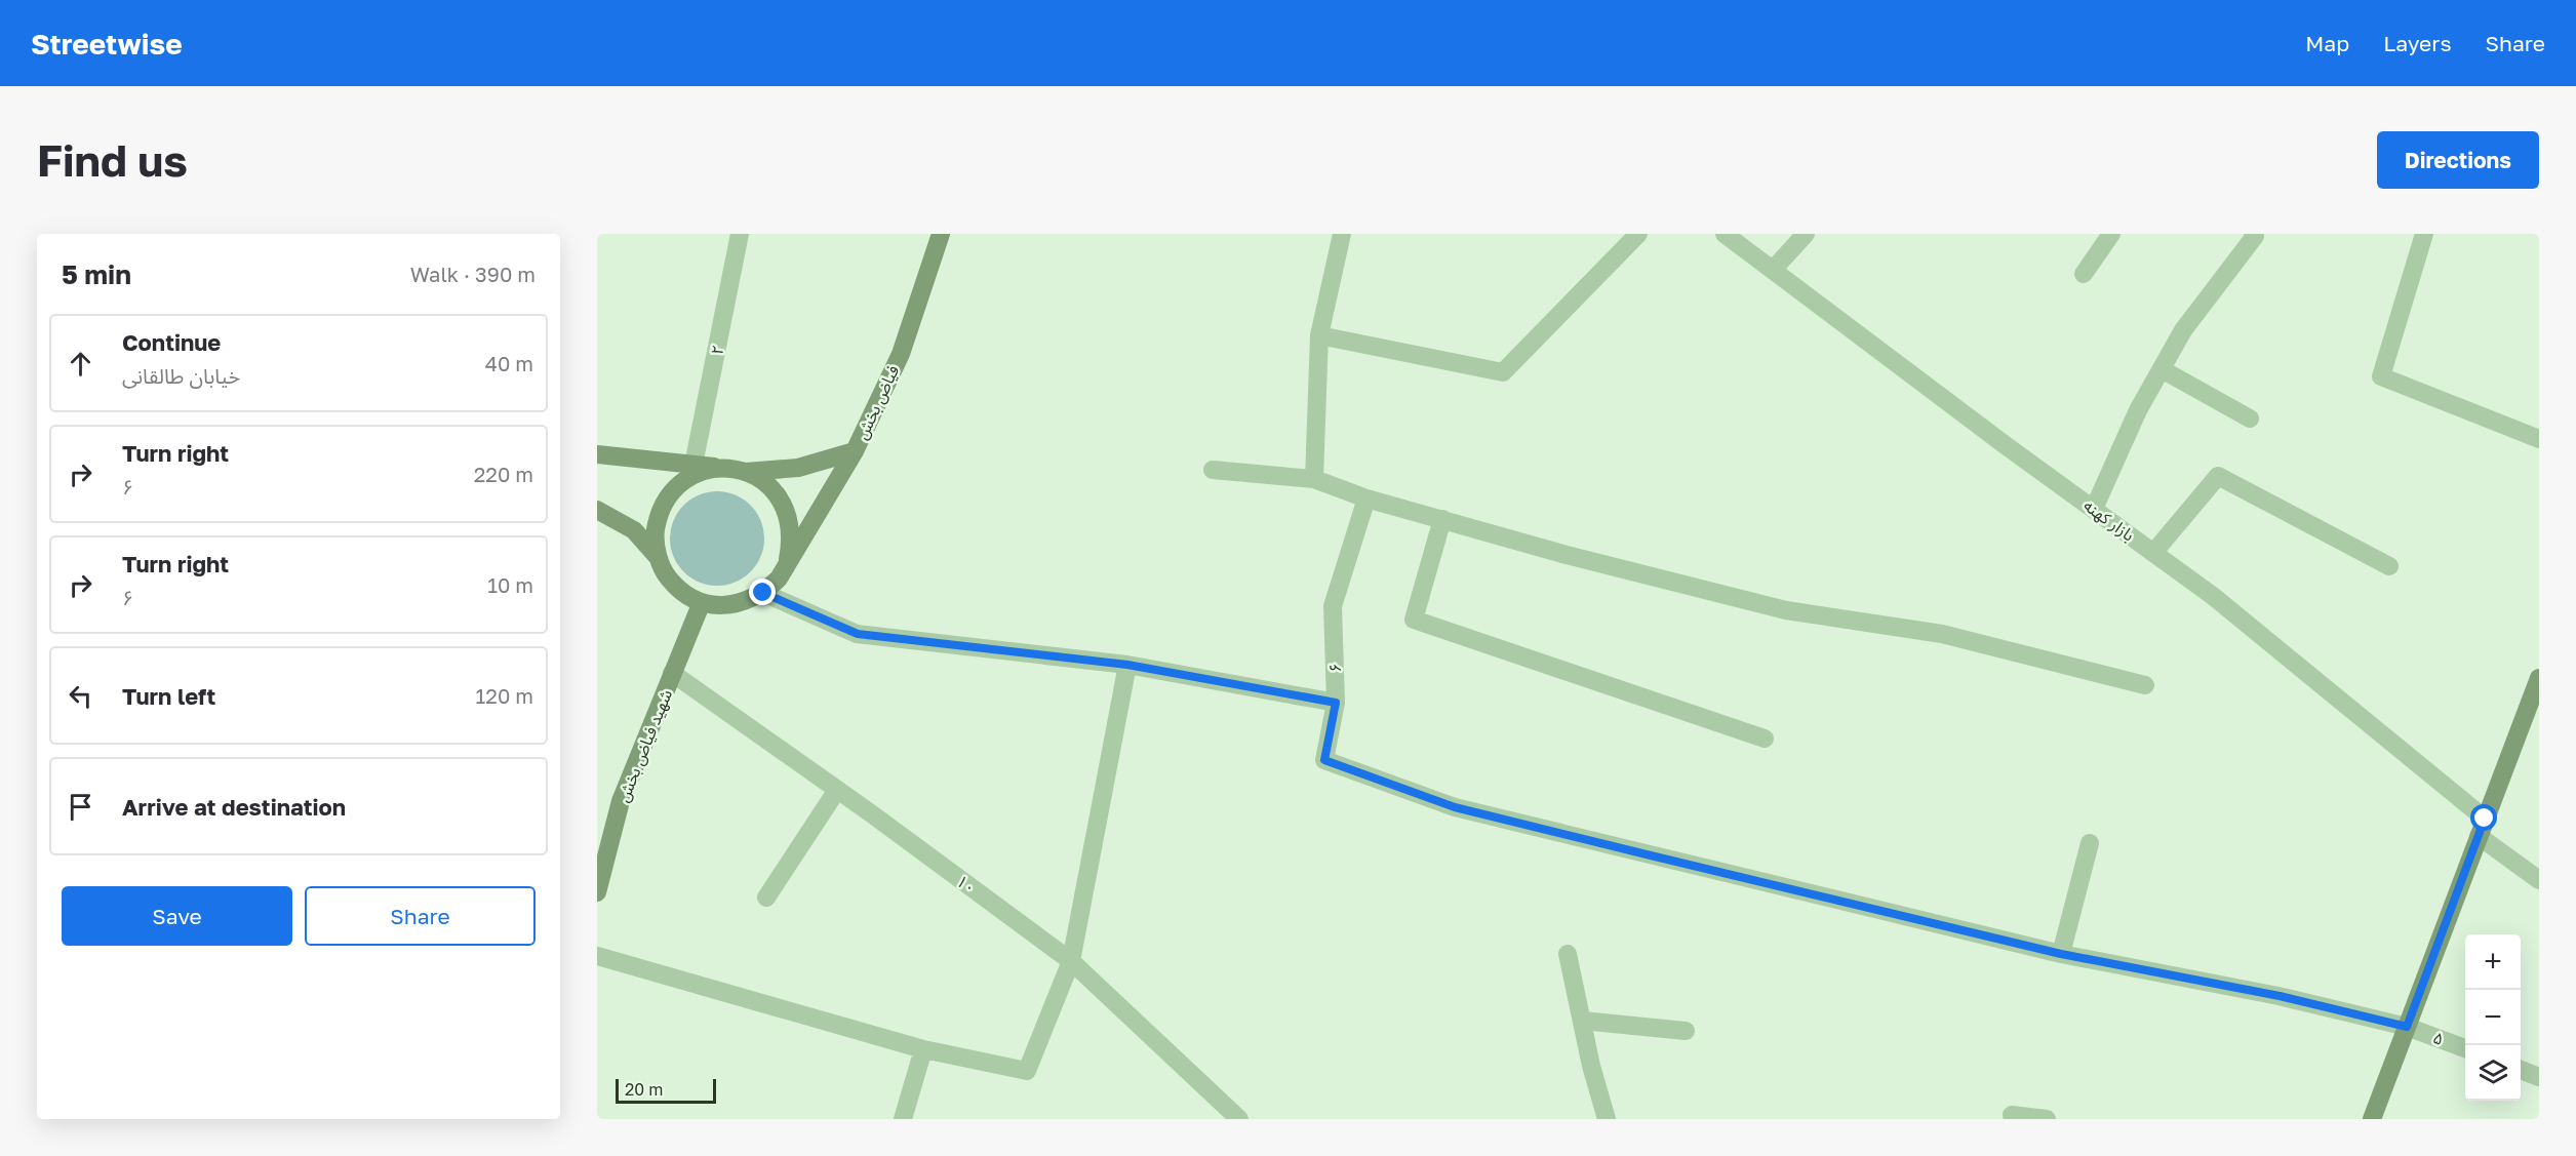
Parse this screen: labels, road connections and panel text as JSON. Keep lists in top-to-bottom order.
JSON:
{
  "streets": {
    "street": [
      "۲",
      "فیاض بخش",
      "بازار کهنه",
      "۶",
      "شهید فیاض بخش",
      "۱۰",
      "۵"
    ]
  },
  "crossings": [
    ["۲", "فیاض بخش"],
    ["۲", "شهید فیاض بخش"],
    ["فیاض بخش", "شهید فیاض بخش"],
    ["۶", "۵"],
    ["شهید فیاض بخش", "۱۰"]
  ],
  "scale_bar": "20 m",
  "page": {
    "header": "Streetwise",
    "nav": ["Map", "Layers", "Share"],
    "buttons": [
      "Directions",
      ["Save", "Share"]
    ],
    "title": "Find us",
    "heading": ["5 min", "Walk · 390 m"],
    "list": [
      ["Continue", "خیابان طالقانی", "40 m"],
      ["Turn right", "۶", "220 m"],
      ["Turn right", "۶", "10 m"],
      ["Turn left", "120 m"],
      "Arrive at destination"
    ],
    "map_buttons": ["+", "−"],
    "scale": "20 m"
  }
}
